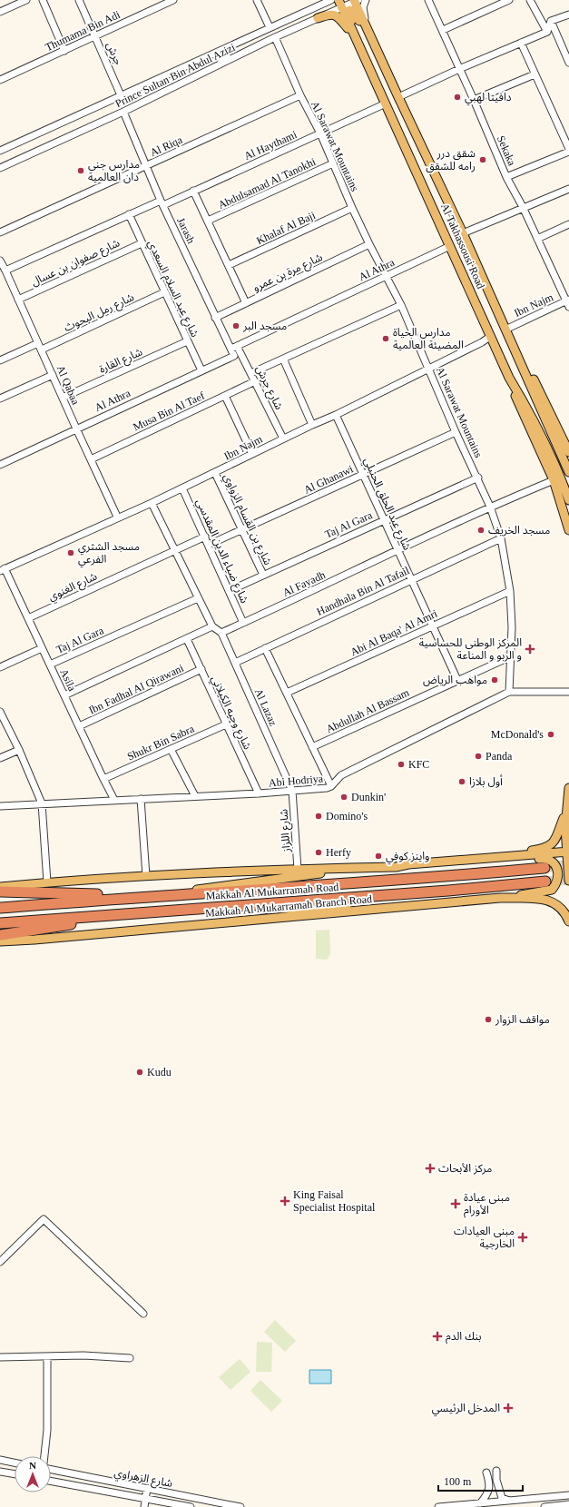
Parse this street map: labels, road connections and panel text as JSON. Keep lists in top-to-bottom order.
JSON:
{
  "streets": {
    "highway": ["Makkah Al Mukarramah Road"],
    "main road": ["Al Takhassousi Road", "Makkah Al Mukarramah Branch Road"],
    "street": [
      "Thumama Bin Adi",
      "جرش",
      "Prince Sultan Bin Abdul Azizi",
      "Al Haythami",
      "Al Riqa",
      "Al Sarawat Mountains",
      "Sekaka",
      "Abdulsamad Al Tanokhi",
      "Khalaf Al Baji",
      "Jarash",
      "شارع صفوان بن عسال",
      "Al Athra",
      "شارع مرة بن عمرو",
      "شارع عبد السلام السعدي",
      "Ibn Najm",
      "شارع رمل البحوث",
      "شارع القارة",
      "Al Qabaa",
      "شارع جرش",
      "Musa Bin Al Taef",
      "Al Ghanawi",
      "شارع عبد الحلق الحنبلي",
      "شارع بن القسام الزواوي",
      "Taj Al Gara",
      "شارع ضياء الدين المقدسي",
      "Al Fayadh",
      "شارع الغنوي",
      "Handhala Bin Al Tafail",
      "Abi Al Baqa' Al Amri",
      "Asila",
      "Ibn Fadhal Al Qirawani",
      "Al Lazaz",
      "Abdullah Al Bassam",
      "شارع وجيه الكيلاني",
      "Shukr Bin Sabra",
      "Abi Hodriya",
      "شارع اللزاز",
      "شارع الزهراوي"
    ]
  },
  "crossings": [
    ["Thumama Bin Adi", "جرش"],
    ["جرش", "Prince Sultan Bin Abdul Azizi"],
    ["Prince Sultan Bin Abdul Azizi", "Al Sarawat Mountains"],
    ["Prince Sultan Bin Abdul Azizi", "Jarash"],
    ["Prince Sultan Bin Abdul Azizi", "Al Takhassousi Road"],
    ["Al Haythami", "Al Sarawat Mountains"],
    ["Al Haythami", "Jarash"],
    ["Al Haythami", "Al Takhassousi Road"],
    ["Al Haythami", "شارع عبد السلام السعدي"],
    ["Al Haythami", "Al Qabaa"],
    ["Al Riqa", "Al Sarawat Mountains"],
    ["Al Riqa", "Jarash"],
    ["Al Sarawat Mountains", "Abdulsamad Al Tanokhi"],
    ["Al Sarawat Mountains", "Khalaf Al Baji"],
    ["Al Sarawat Mountains", "Al Athra"],
    ["Al Sarawat Mountains", "شارع مرة بن عمرو"],
    ["Al Sarawat Mountains", "Ibn Najm"],
    ["Al Sarawat Mountains", "Al Ghanawi"],
    ["Al Sarawat Mountains", "Taj Al Gara"],
    ["Al Sarawat Mountains", "Al Fayadh"],
    ["Al Sarawat Mountains", "Handhala Bin Al Tafail"],
    ["Al Sarawat Mountains", "Abi Al Baqa' Al Amri"],
    ["Al Sarawat Mountains", "Abdullah Al Bassam"],
    ["Al Sarawat Mountains", "Abi Hodriya"],
    ["Sekaka", "Ibn Najm"],
    ["Jarash", "Al Athra"],
    ["Jarash", "شارع مرة بن عمرو"],
    ["Jarash", "شارع جرش"],
    ["Al Takhassousi Road", "Al Athra"],
    ["Al Takhassousi Road", "Ibn Najm"],
    ["شارع صفوان بن عسال", "شارع عبد السلام السعدي"],
    ["شارع صفوان بن عسال", "Al Qabaa"],
    ["Al Athra", "شارع عبد السلام السعدي"],
    ["Al Athra", "Al Qabaa"],
    ["Al Athra", "شارع جرش"],
    ["شارع عبد السلام السعدي", "شارع رمل البحوث"],
    ["شارع عبد السلام السعدي", "شارع القارة"],
    ["Ibn Najm", "Al Qabaa"],
    ["Ibn Najm", "شارع جرش"],
    ["Ibn Najm", "شارع عبد الحلق الحنبلي"],
    ["Ibn Najm", "شارع بن القسام الزواوي"],
    ["Ibn Najm", "شارع ضياء الدين المقدسي"],
    ["Ibn Najm", "Asila"],
    ["شارع رمل البحوث", "Al Qabaa"],
    ["شارع القارة", "Al Qabaa"],
    ["Al Qabaa", "Musa Bin Al Taef"],
    ["شارع جرش", "Musa Bin Al Taef"],
    ["Al Ghanawi", "شارع عبد الحلق الحنبلي"],
    ["Al Ghanawi", "شارع بن القسام الزواوي"],
    ["Al Ghanawi", "شارع ضياء الدين المقدسي"],
    ["شارع عبد الحلق الحنبلي", "Taj Al Gara"],
    ["شارع عبد الحلق الحنبلي", "Al Fayadh"],
    ["شارع عبد الحلق الحنبلي", "Handhala Bin Al Tafail"],
    ["شارع عبد الحلق الحنبلي", "Abi Al Baqa' Al Amri"],
    ["شارع عبد الحلق الحنبلي", "Abdullah Al Bassam"],
    ["شارع بن القسام الزواوي", "Taj Al Gara"],
    ["Taj Al Gara", "شارع ضياء الدين المقدسي"],
    ["Taj Al Gara", "Asila"],
    ["شارع ضياء الدين المقدسي", "Al Fayadh"],
    ["شارع ضياء الدين المقدسي", "شارع الغنوي"],
    ["Al Fayadh", "Al Lazaz"],
    ["شارع الغنوي", "Asila"],
    ["Handhala Bin Al Tafail", "Al Lazaz"],
    ["Asila", "Ibn Fadhal Al Qirawani"],
    ["Asila", "Shukr Bin Sabra"],
    ["Asila", "Abi Hodriya"],
    ["Ibn Fadhal Al Qirawani", "شارع وجيه الكيلاني"],
    ["Al Lazaz", "Abi Hodriya"],
    ["Al Lazaz", "شارع اللزاز"],
    ["شارع وجيه الكيلاني", "Shukr Bin Sabra"],
    ["شارع وجيه الكيلاني", "Abi Hodriya"],
    ["Abi Hodriya", "شارع اللزاز"]
  ],
  "places": {
    "other": [
      "دافيتا لهبي",
      "شقق درر رامه للشقق",
      "مدارس جنى دان العالمية",
      "مسجد البر",
      "مدارس الحياة المضيئة العالمية",
      "مسجد الخريف",
      "مسجد الشثري الفرعي",
      "مواهب الرياض",
      "McDonald's",
      "Panda",
      "KFC",
      "أول بلازا",
      "Dunkin'",
      "Domino's",
      "Herfy",
      "واينز كوفي",
      "مواقف الزوار",
      "Kudu"
    ],
    "health": [
      "المركز الوطني للحساسية و الربو و المناعة",
      "مركز الأبحاث",
      "King Faisal Specialist Hospital",
      "مبنى عيادة الأورام",
      "مبنى العيادات الخارجية",
      "بنك الدم",
      "المدخل الرئيسي"
    ]
  },
  "scale_bar": "100 m",
  "north": "top"
}
